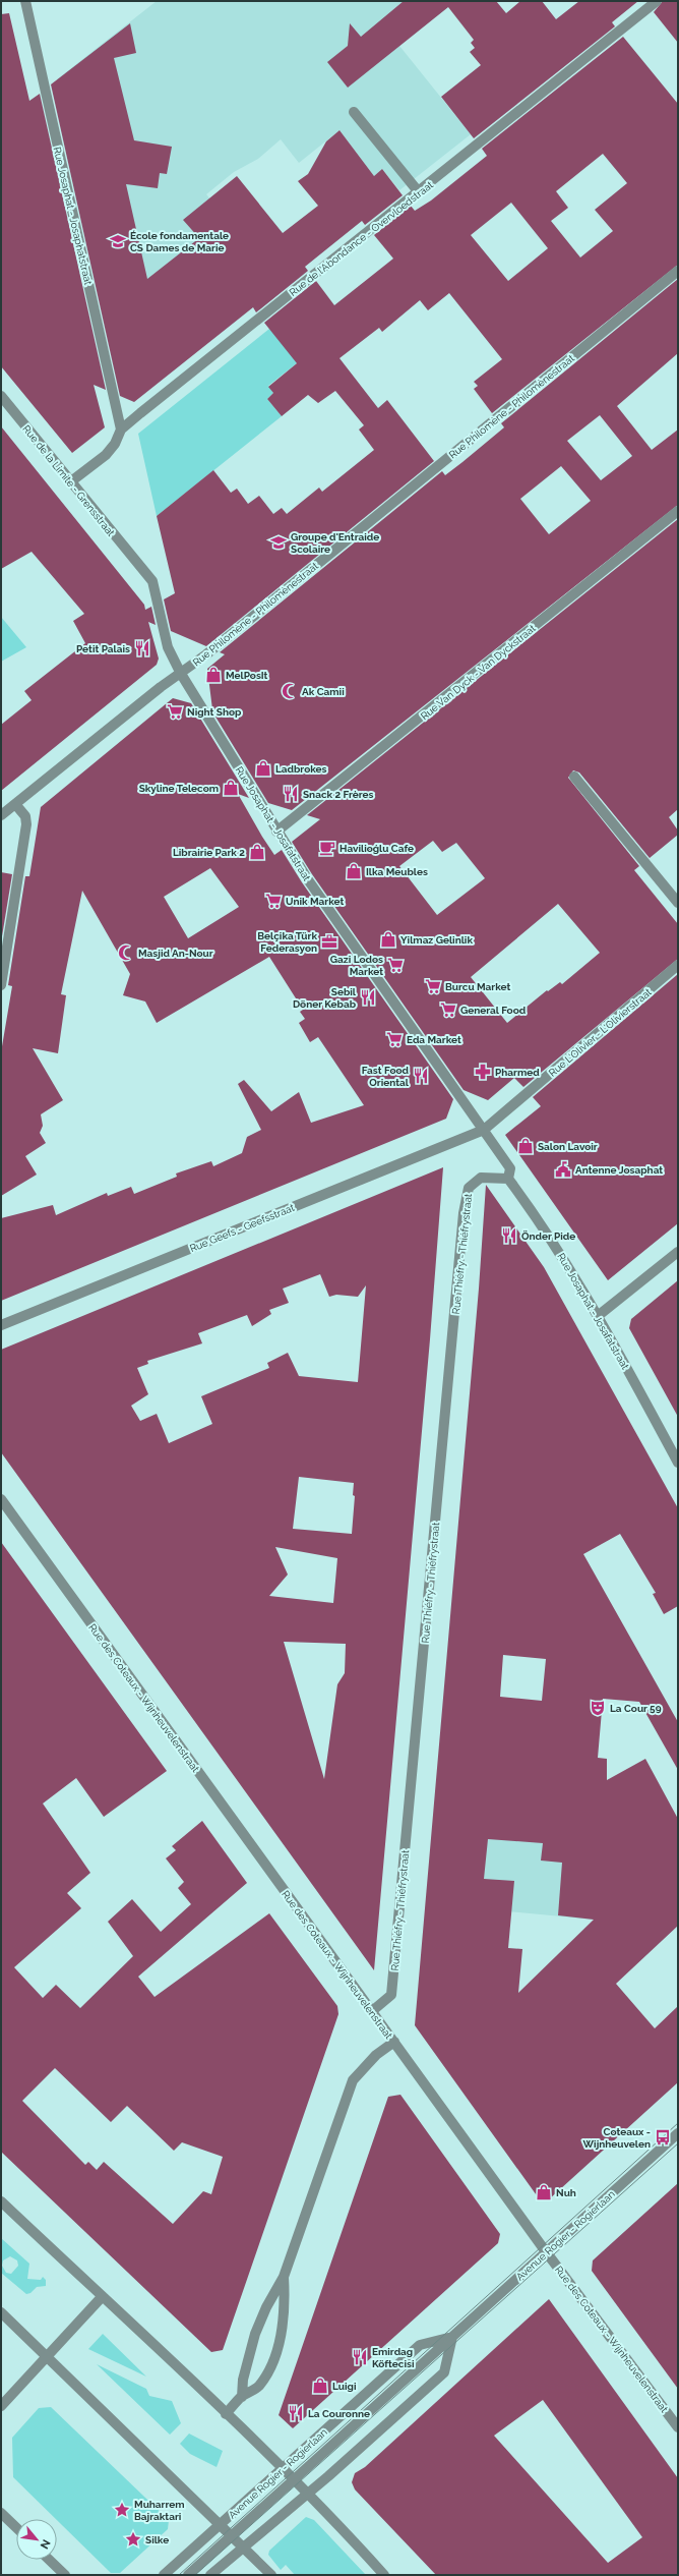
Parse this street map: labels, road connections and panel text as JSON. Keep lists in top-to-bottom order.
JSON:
{
  "streets": {
    "street": [
      "Rue Josaphat - Josaphatstraat",
      "Rue de l'Abondance - Overvloedstraat",
      "Rue Philomène - Philomènestraat",
      "Rue de la Limite - Grensstraat",
      "Rue Van Dyck - Van Dyckstraat",
      "Rue Josaphat - Josafatstraat",
      "Rue L'Olivier - L'Olivierstraat",
      "Rue Geefs - Geefsstraat",
      "Rue Thiéfry - Thiéfrystraat",
      "Rue des Coteaux - Wijnheuvelenstraat",
      "Avenue Rogier - Rogierlaan"
    ]
  },
  "crossings": [
    ["Rue Josaphat - Josaphatstraat", "Rue de l'Abondance - Overvloedstraat"],
    ["Rue de l'Abondance - Overvloedstraat", "Rue de la Limite - Grensstraat"],
    ["Rue Philomène - Philomènestraat", "Rue Josaphat - Josafatstraat"],
    ["Rue de la Limite - Grensstraat", "Rue Josaphat - Josafatstraat"],
    ["Rue Van Dyck - Van Dyckstraat", "Rue Josaphat - Josafatstraat"],
    ["Rue Josaphat - Josafatstraat", "Rue L'Olivier - L'Olivierstraat"],
    ["Rue Josaphat - Josafatstraat", "Rue Geefs - Geefsstraat"],
    ["Rue Josaphat - Josafatstraat", "Rue Thiéfry - Thiéfrystraat"],
    ["Rue L'Olivier - L'Olivierstraat", "Rue Geefs - Geefsstraat"],
    ["Rue Thiéfry - Thiéfrystraat", "Rue des Coteaux - Wijnheuvelenstraat"],
    ["Rue des Coteaux - Wijnheuvelenstraat", "Avenue Rogier - Rogierlaan"]
  ],
  "places": {
    "school or university": ["École fondamentale CS Dames de Marie", "Groupe d'Entraide Scolaire"],
    "restaurant": [
      "Petit Palais",
      "Snack 2 Frères",
      "Sebil Döner Kebab",
      "Fast Food Oriental",
      "Önder Pide",
      "Emirdag Köftecisi",
      "La Couronne"
    ],
    "shop": [
      "MelPosIt",
      "Ladbrokes",
      "Skyline Telecom",
      "Librairie Park 2",
      "Ilka Meubles",
      "Yilmaz Gelinlik",
      "Salon Lavoir",
      "Nuh",
      "Luigi"
    ],
    "mosque": ["Ak Camii", "Masjid An-Nour"],
    "supermarket": [
      "Night Shop",
      "Unik Market",
      "Gazi Lodos Market",
      "Burcu Market",
      "General Food",
      "Eda Market"
    ],
    "cafe": ["Havilioǵlu Cafe"],
    "office": ["Belçika Türk Federasyon"],
    "pharmacy": ["Pharmed"],
    "public building": ["Antenne Josaphat"],
    "theatre": ["La Cour 59"],
    "bus stop": ["Coteaux - Wijnheuvelen"],
    "place": ["Muharrem Bajraktari", "Silke"]
  },
  "north": "bottom right"
}
